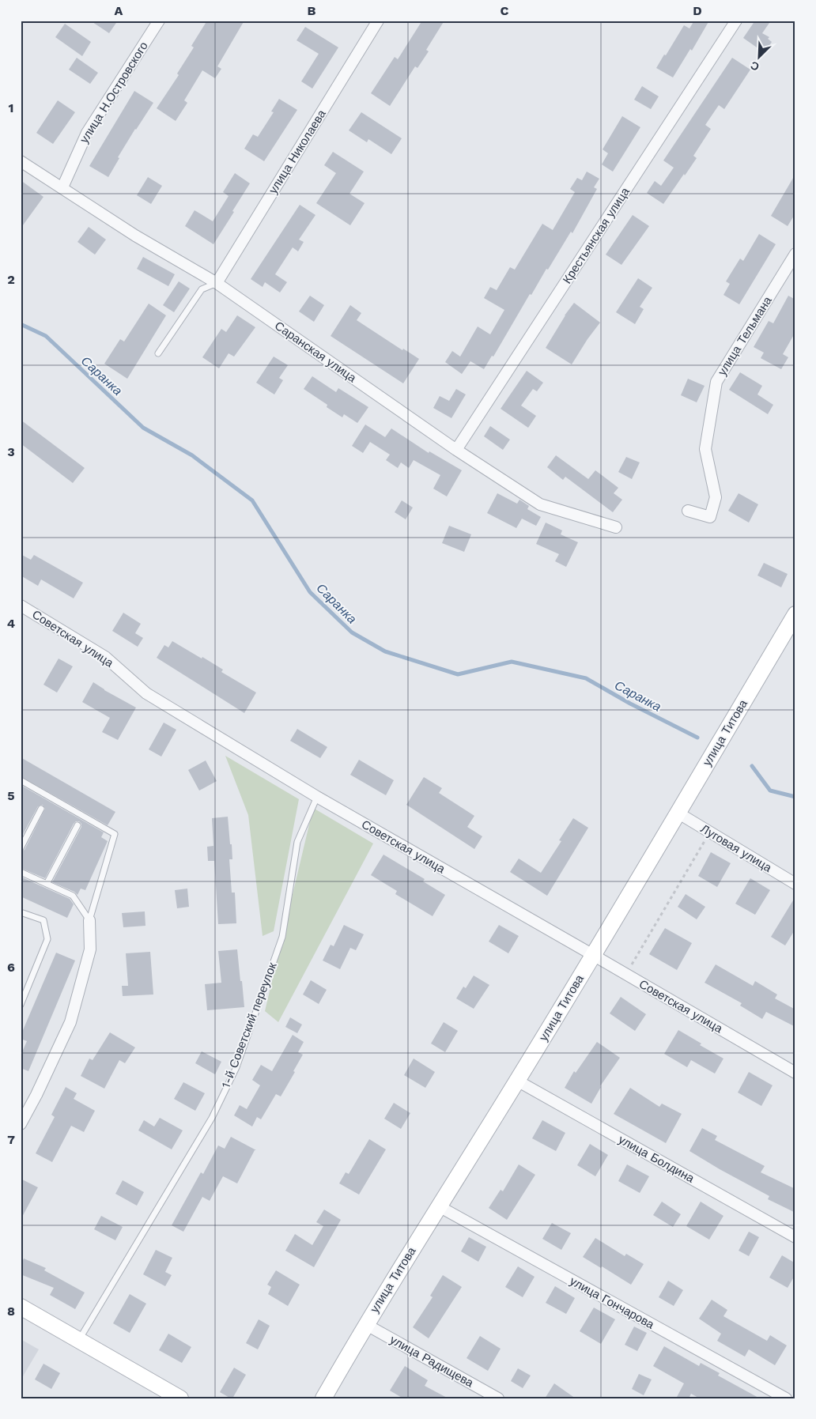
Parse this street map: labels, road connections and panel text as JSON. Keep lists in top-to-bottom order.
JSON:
{
  "streets": {
    "main road": ["улица Титова"],
    "street": [
      "улица Н.Островского",
      "улица Николаева",
      "Крестьянская улица",
      "улица Тельмана",
      "Саранская улица",
      "Советская улица",
      "Луговая улица",
      "улица Болдина",
      "улица Гончарова",
      "улица Радищева"
    ],
    "lane": ["1-й Советский переулок"]
  },
  "crossings": [
    ["улица Н.Островского", "Саранская улица"],
    ["улица Николаева", "Саранская улица"],
    ["Крестьянская улица", "Саранская улица"],
    ["Советская улица", "улица Титова"],
    ["Советская улица", "1-й Советский переулок"],
    ["улица Титова", "Луговая улица"],
    ["улица Титова", "улица Болдина"],
    ["улица Титова", "улица Гончарова"],
    ["улица Титова", "улица Радищева"]
  ],
  "water": ["Саранка"],
  "north": "bottom left",
  "grid": {
    "columns": [
      "A",
      "B",
      "C",
      "D"
    ],
    "rows": [
      "1",
      "2",
      "3",
      "4",
      "5",
      "6",
      "7",
      "8"
    ]
  }
}
